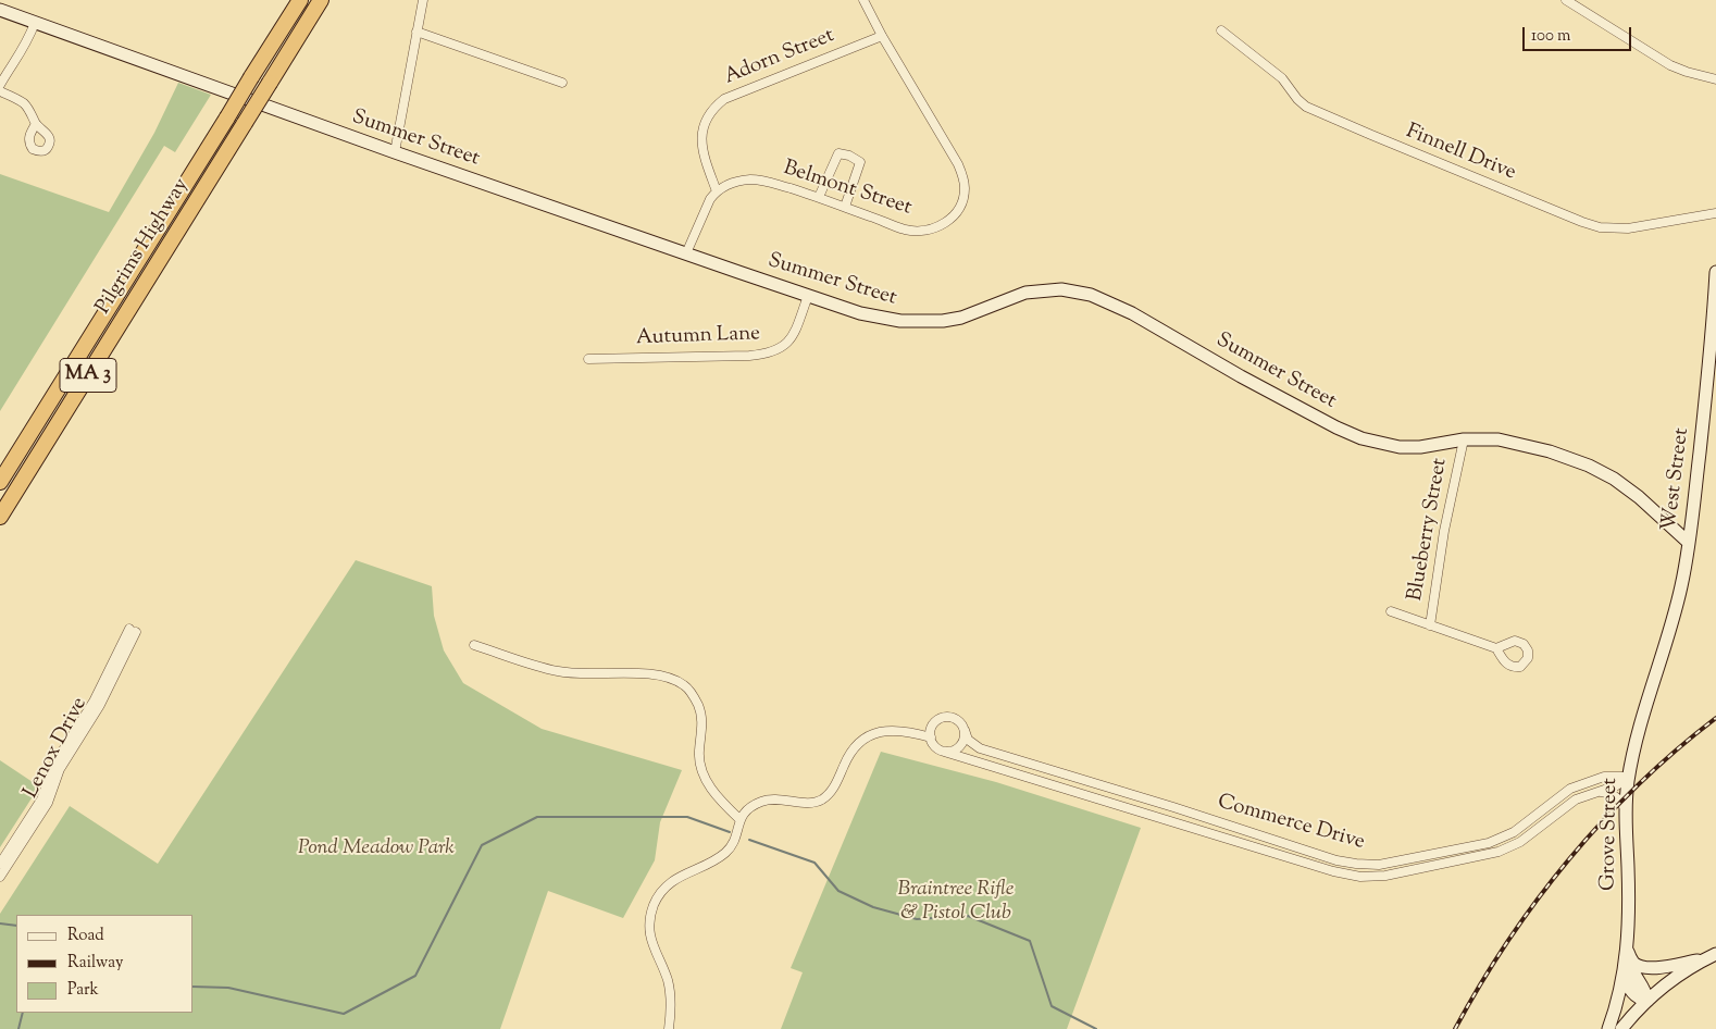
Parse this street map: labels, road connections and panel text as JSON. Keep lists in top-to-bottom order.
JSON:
{
  "streets": {
    "highway": ["Pilgrims Highway", "MA 3"],
    "street": [
      "Adorn Street",
      "Summer Street",
      "Finnell Drive",
      "Belmont Street",
      "Autumn Lane",
      "West Street",
      "Blueberry Street",
      "Lenox Drive",
      "Commerce Drive",
      "Grove Street"
    ]
  },
  "crossings": [
    ["Adorn Street", "Belmont Street"],
    ["Summer Street", "Autumn Lane"],
    ["Summer Street", "West Street"],
    ["Summer Street", "Blueberry Street"],
    ["West Street", "Grove Street"],
    ["Commerce Drive", "Grove Street"]
  ],
  "parks": ["Pond Meadow Park", "Braintree Rifle & Pistol Club"],
  "legend": ["Road", "Railway", "Park"],
  "scale_bar": "100 m"
}
